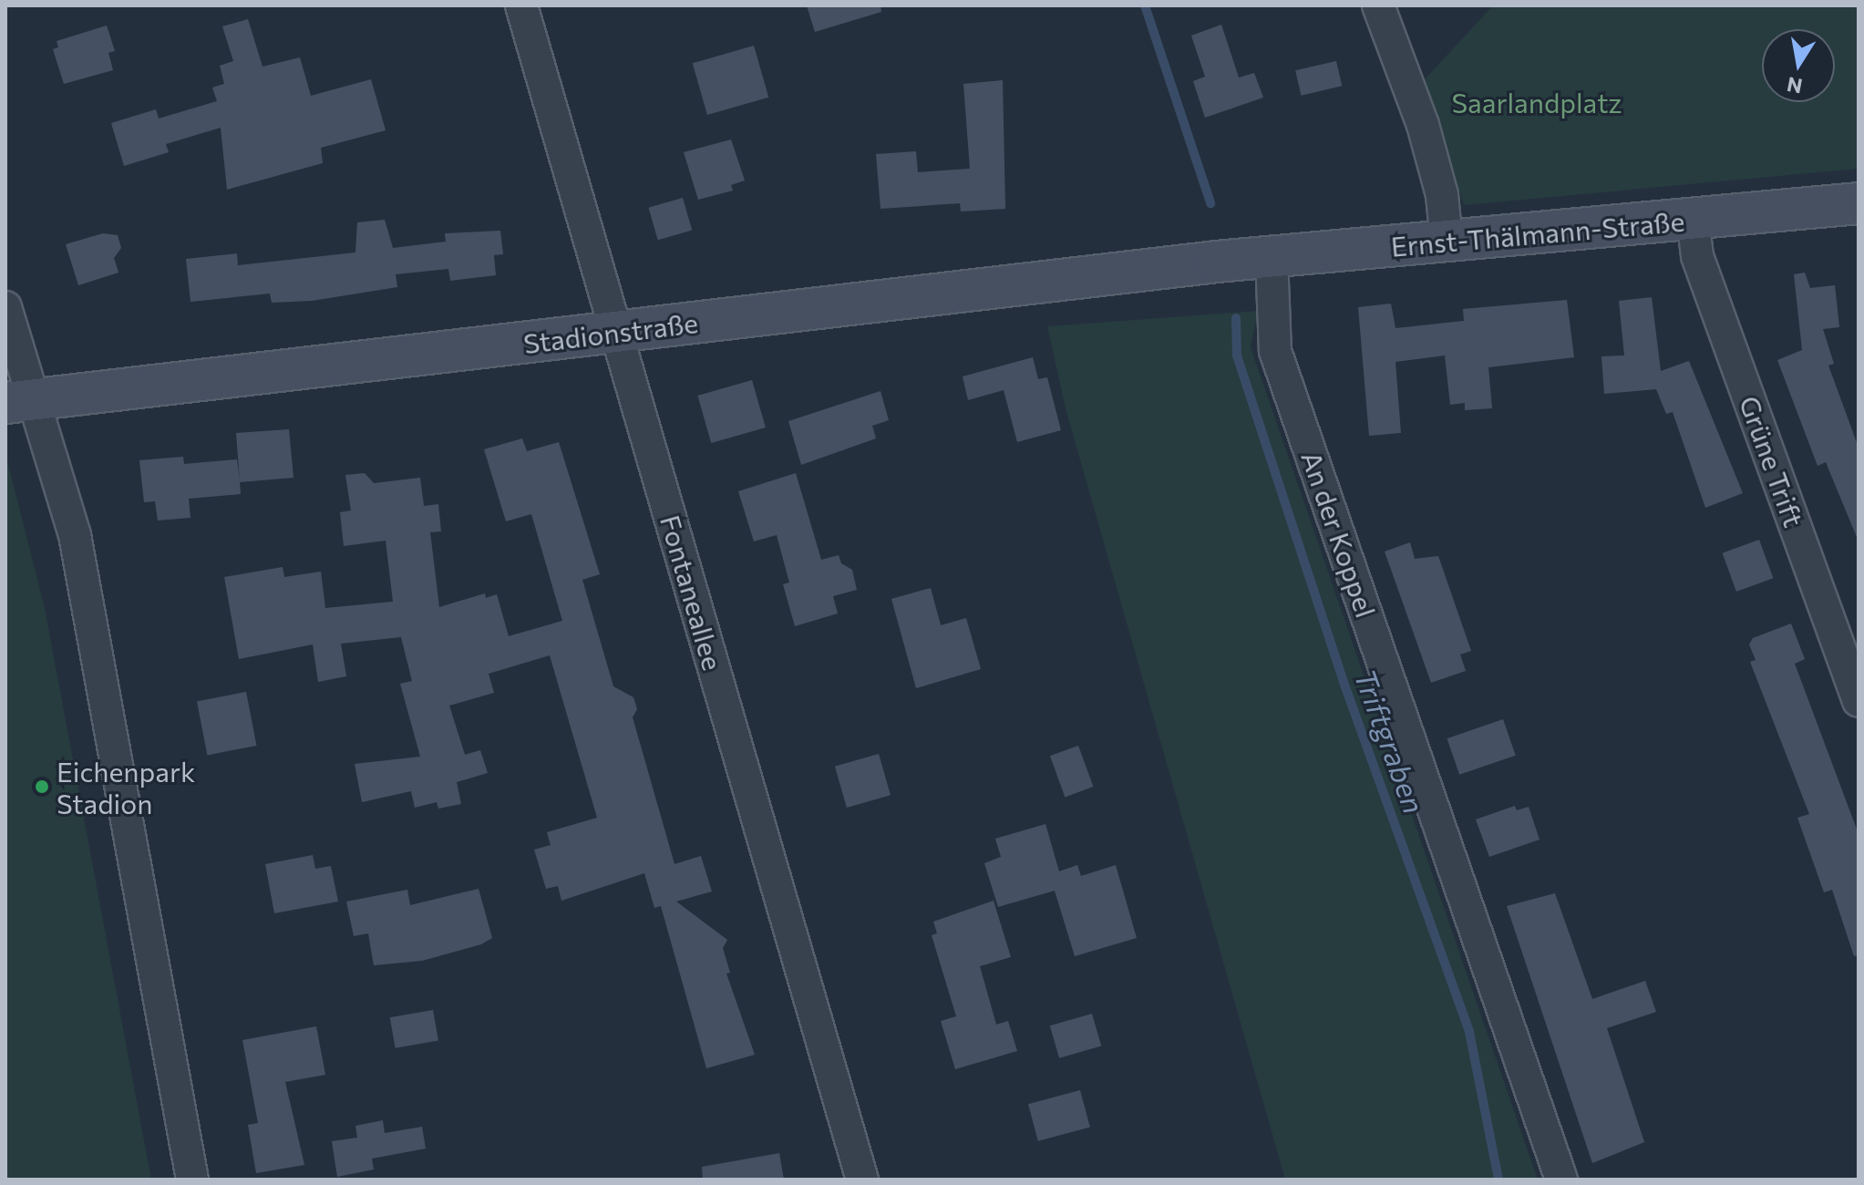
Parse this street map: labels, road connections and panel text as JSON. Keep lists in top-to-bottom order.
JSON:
{
  "streets": {
    "street": [
      "Ernst-Thälmann-Straße",
      "Stadionstraße",
      "Grüne Trift",
      "An der Koppel",
      "Fontaneallee"
    ]
  },
  "crossings": [
    ["Ernst-Thälmann-Straße", "Stadionstraße"],
    ["Ernst-Thälmann-Straße", "Grüne Trift"],
    ["Ernst-Thälmann-Straße", "An der Koppel"],
    ["Stadionstraße", "Fontaneallee"]
  ],
  "water": ["Triftgraben"],
  "parks": ["Saarlandplatz"],
  "places": ["Eichenpark Stadion"],
  "north": "bottom"
}
